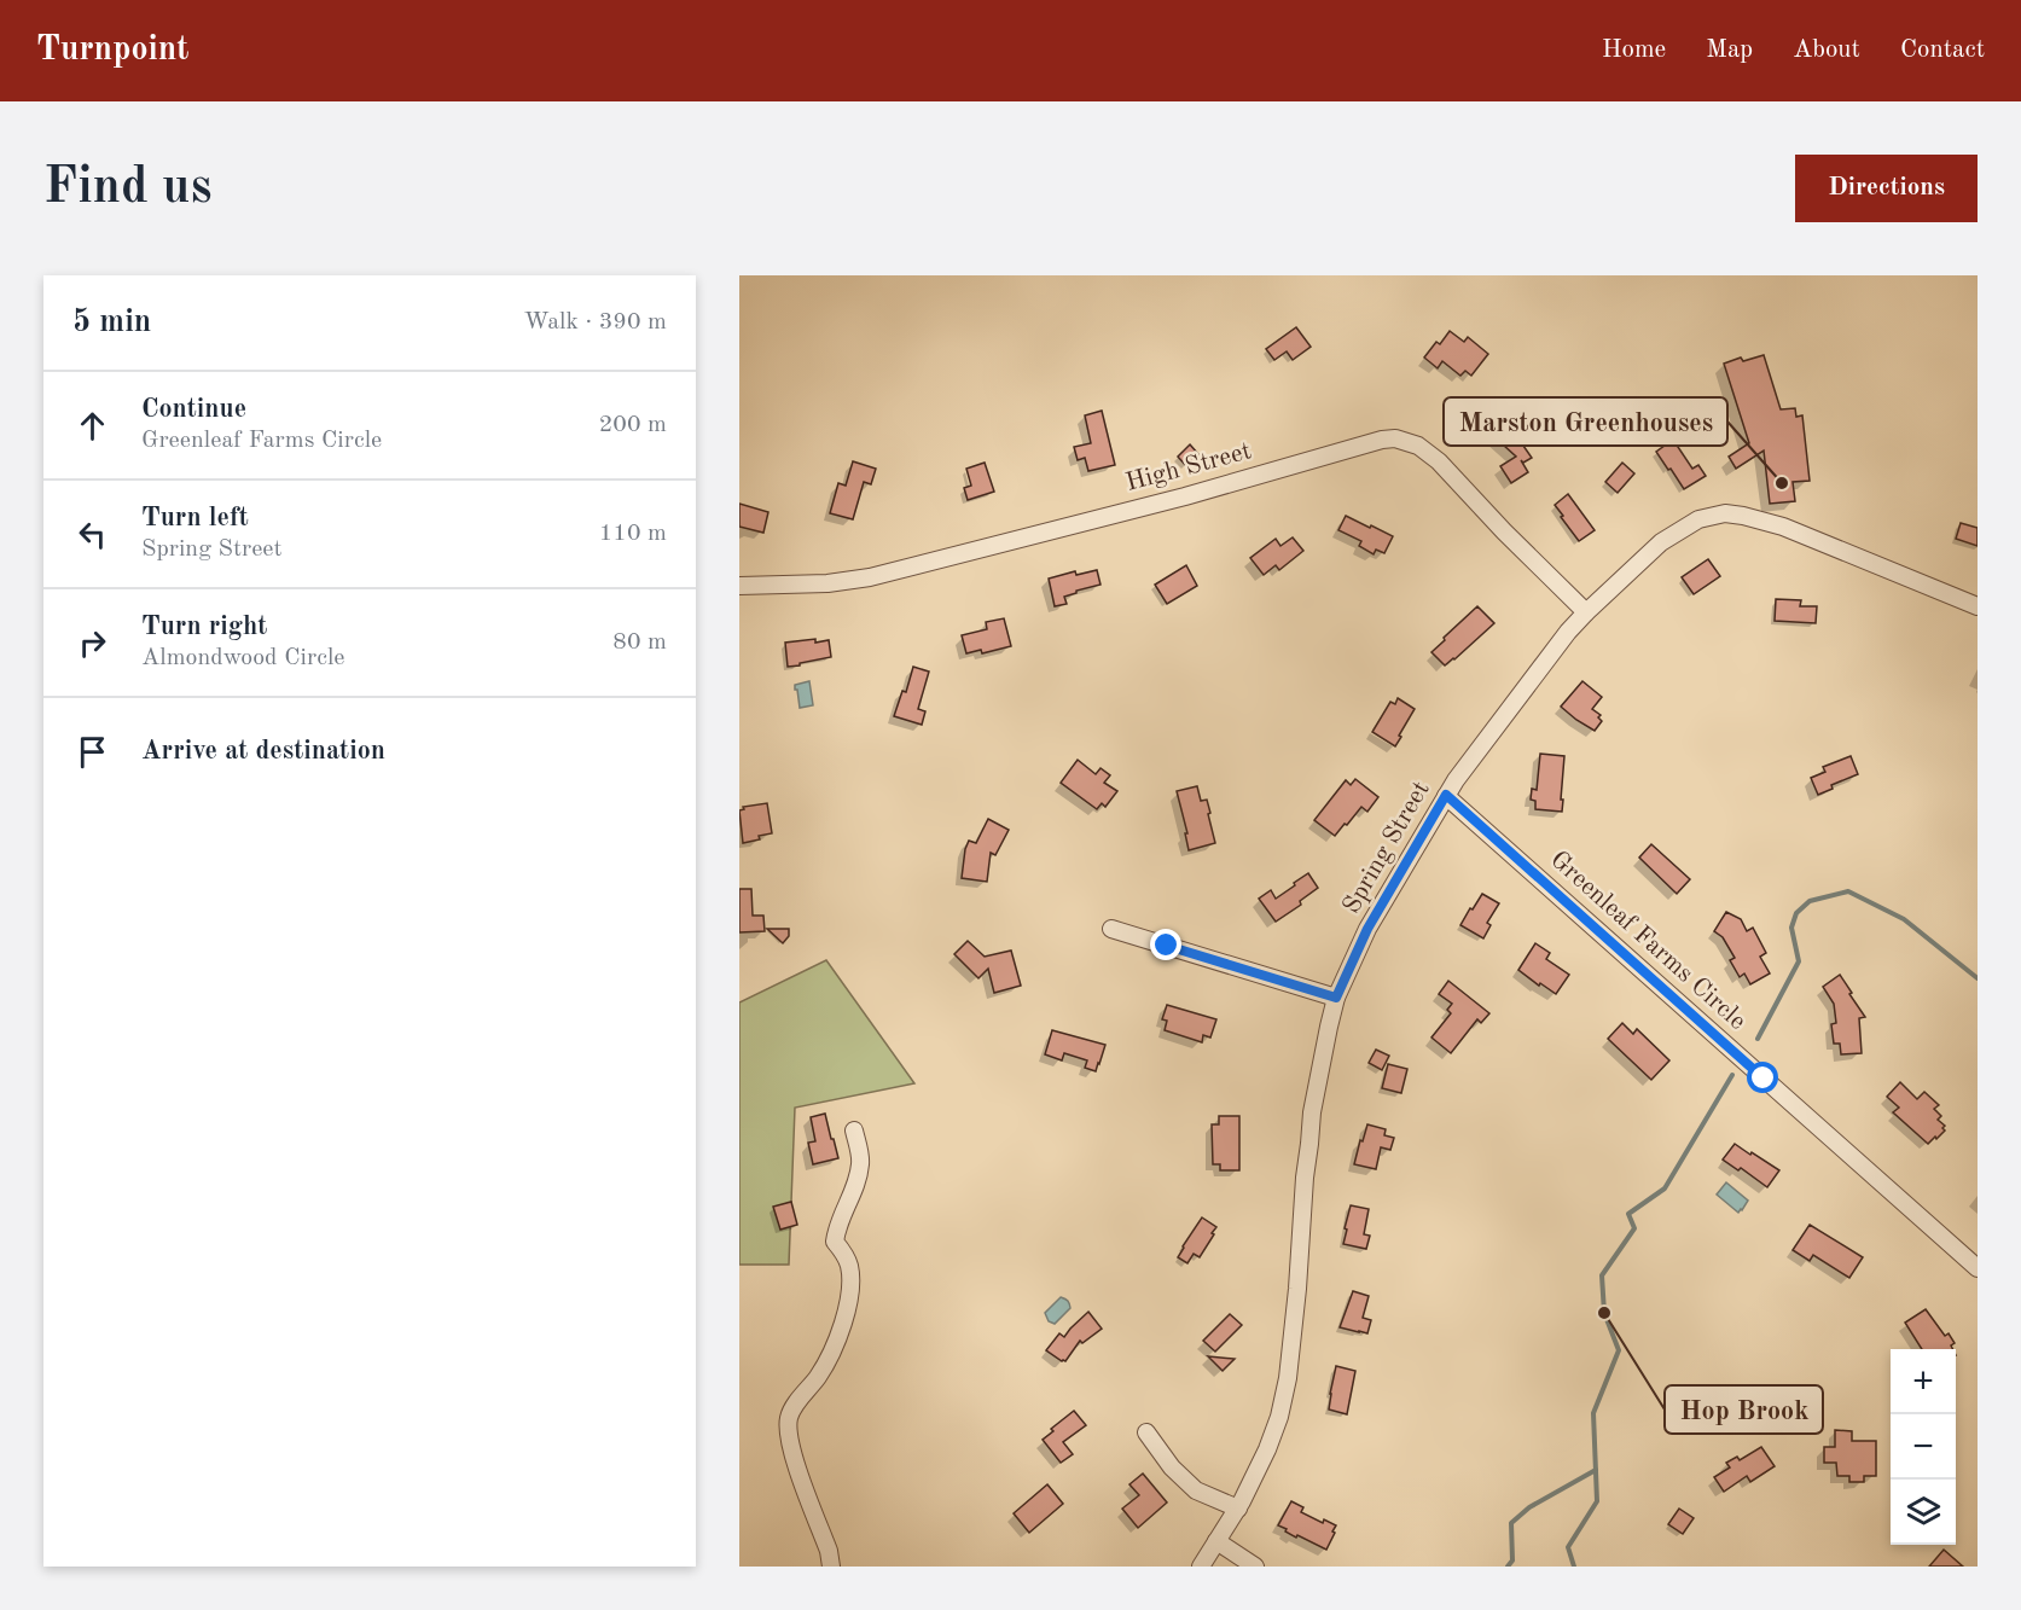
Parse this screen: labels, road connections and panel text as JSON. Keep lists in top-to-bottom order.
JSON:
{
  "streets": {
    "street": ["High Street", "Spring Street", "Greenleaf Farms Circle"]
  },
  "crossings": [
    ["High Street", "Spring Street"],
    ["Spring Street", "Greenleaf Farms Circle"]
  ],
  "places": ["Marston Greenhouses", "Hop Brook"],
  "page": {
    "header": "Turnpoint",
    "nav": [
      "Home",
      "Map",
      "About",
      "Contact"
    ],
    "buttons": "Directions",
    "title": "Find us",
    "heading": ["5 min", "Walk · 390 m"],
    "list": [
      ["Continue", "Greenleaf Farms Circle", "200 m"],
      ["Turn left", "Spring Street", "110 m"],
      ["Turn right", "Almondwood Circle", "80 m"],
      "Arrive at destination"
    ],
    "map_buttons": ["+", "−"]
  }
}
